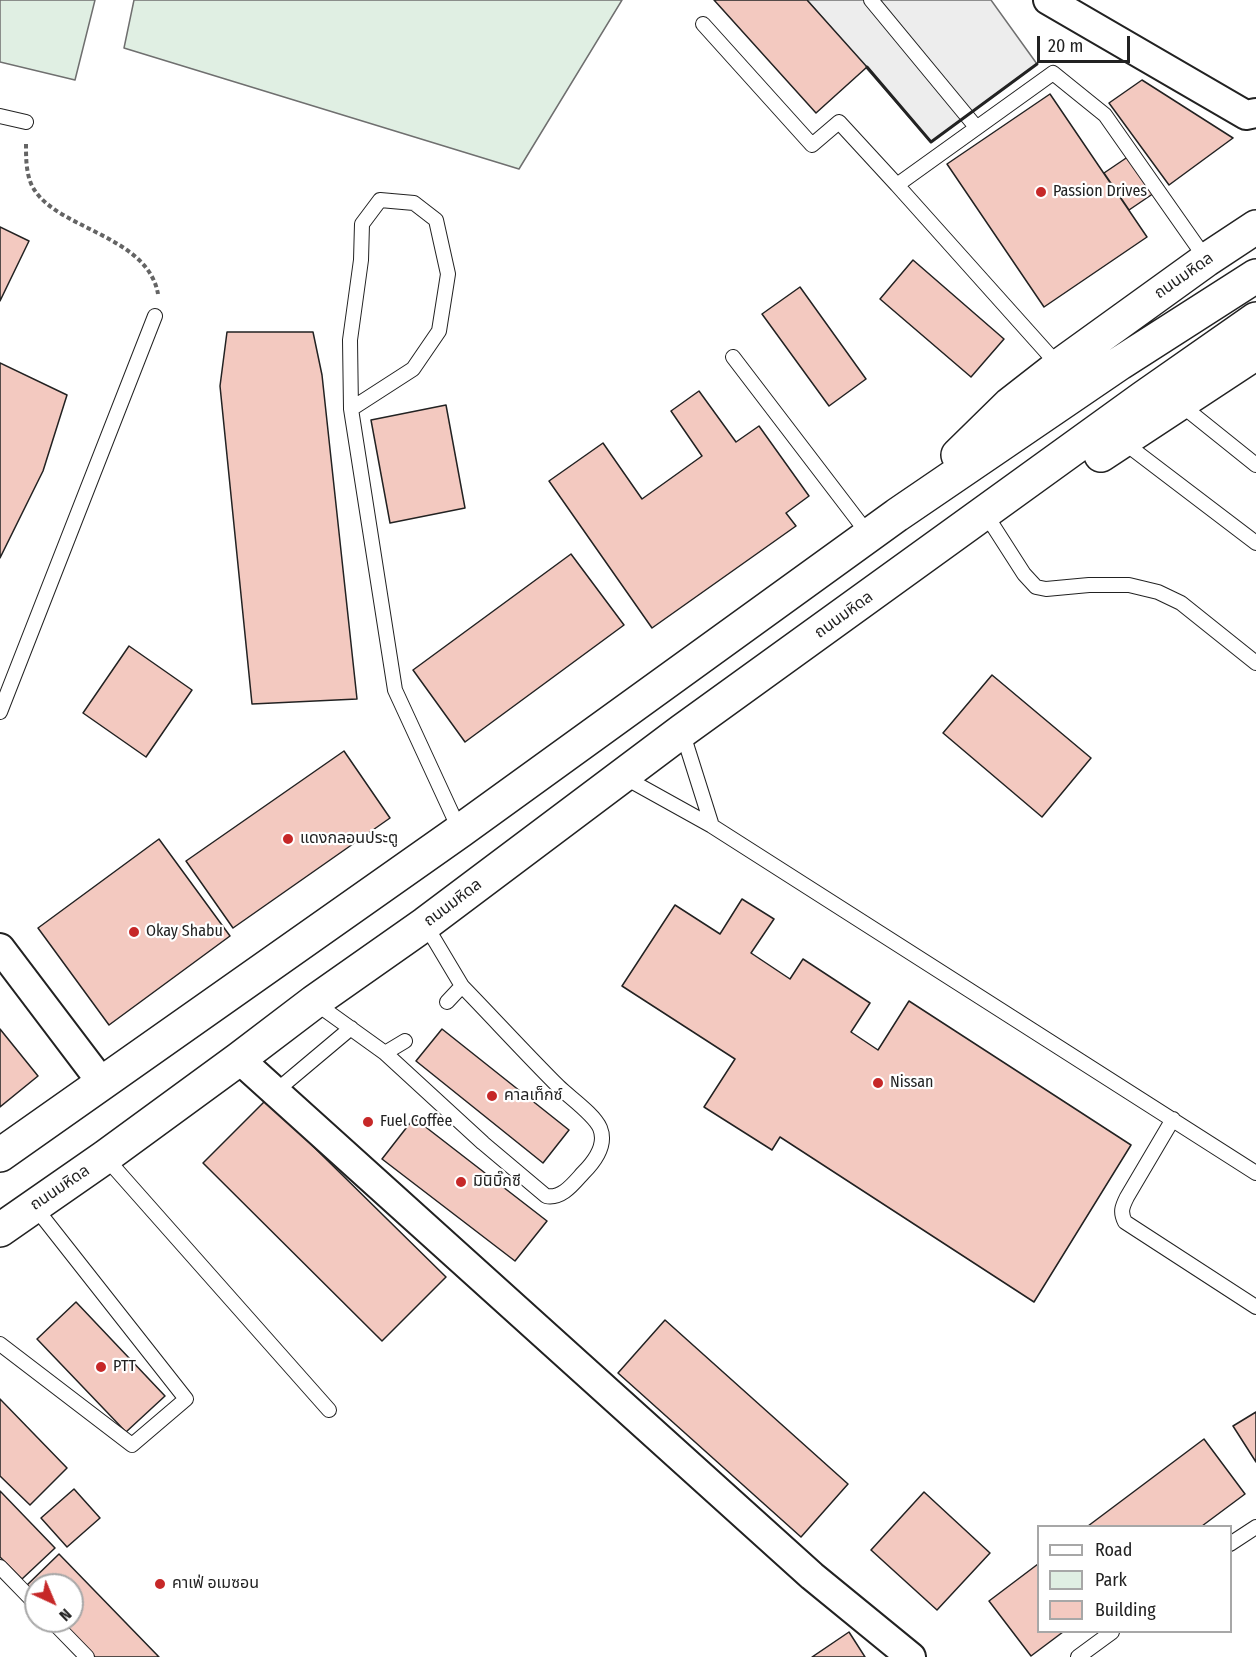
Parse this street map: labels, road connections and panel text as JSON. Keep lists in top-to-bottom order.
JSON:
{
  "streets": {
    "main road": ["ถนนมหิดล"]
  },
  "places": [
    "Passion Drives",
    "แดงกลอนประตู",
    "Okay Shabu",
    "Nissan",
    "คาลเท็กซ์",
    "Fuel Coffee",
    "มินิบิ๊กซี",
    "PTT",
    "คาเฟ่ อเมซอน"
  ],
  "legend": ["Road", "Park", "Building"],
  "scale_bar": "20 m",
  "north": "bottom right"
}
